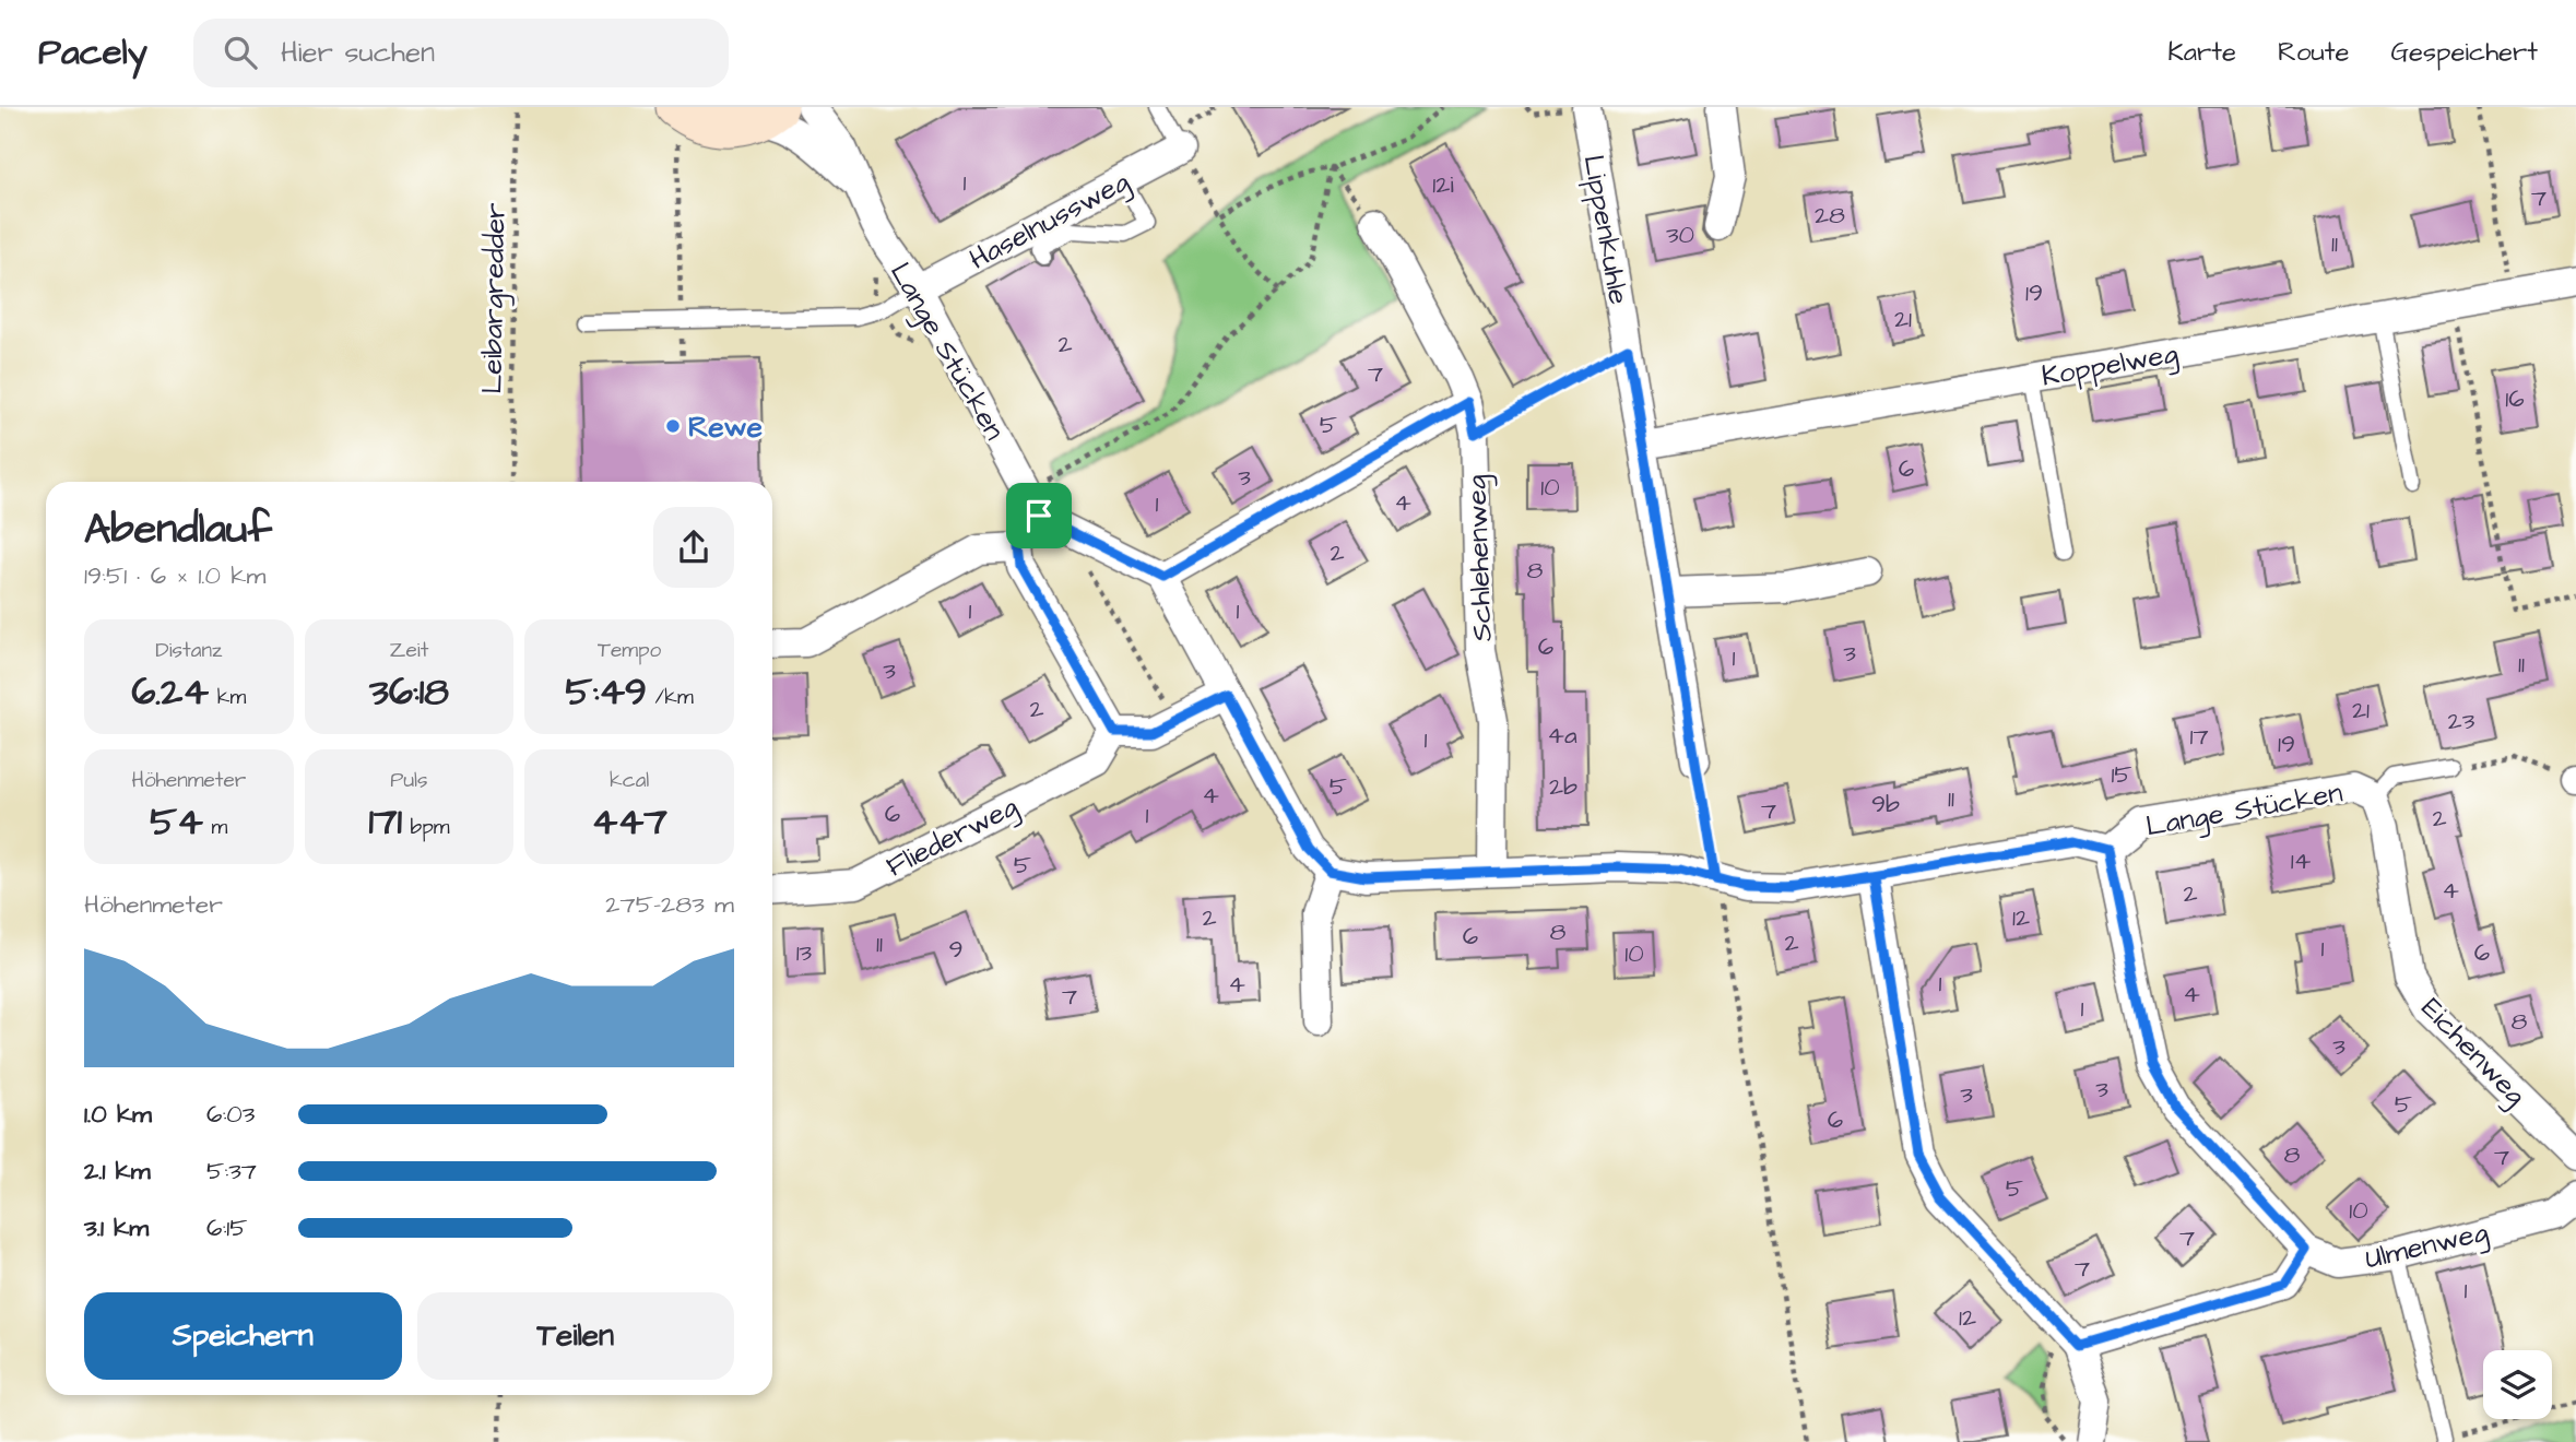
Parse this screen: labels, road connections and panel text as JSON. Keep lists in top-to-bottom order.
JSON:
{
  "streets": {
    "street": [
      "Haselnussweg",
      "Lippenkuhle",
      "Lange Stücken",
      "Koppelweg",
      "Schlehenweg",
      "Fliederweg",
      "Eichenweg",
      "Ulmenweg"
    ],
    "path": ["Leibargredder"]
  },
  "crossings": [
    ["Haselnussweg", "Lange Stücken"],
    ["Lippenkuhle", "Koppelweg"],
    ["Lange Stücken", "Schlehenweg"],
    ["Lange Stücken", "Eichenweg"]
  ],
  "places": ["Rewe"],
  "house_numbers": [
    "1",
    "12i",
    "7",
    "28",
    "30",
    "11",
    "19",
    "21",
    "2",
    "7",
    "16",
    "5",
    "6",
    "3",
    "10",
    "4",
    "1",
    "2",
    "8",
    "1",
    "1",
    "6",
    "3",
    "1",
    "11",
    "3",
    "2",
    "21",
    "23",
    "4a",
    "17",
    "1",
    "19",
    "15",
    "5",
    "2b",
    "4",
    "11",
    "9b",
    "7",
    "6",
    "1",
    "2",
    "14",
    "5",
    "4",
    "2",
    "2",
    "12",
    "8",
    "6",
    "2",
    "11",
    "1",
    "9",
    "13",
    "6",
    "10",
    "1",
    "4",
    "4",
    "7",
    "1",
    "8",
    "3",
    "3",
    "3",
    "5",
    "6",
    "8",
    "7",
    "5",
    "10",
    "7",
    "7",
    "1",
    "12"
  ],
  "page": {
    "header": "Pacely",
    "search": "Hier suchen",
    "nav": ["Karte", "Route", "Gespeichert"],
    "heading": ["Abendlauf", "19:51 · 6 × 1.0 km"],
    "stats": [
      ["Distanz", "6.24 km"],
      ["Zeit", "36:18"],
      ["Tempo", "5:49 /km"],
      ["Höhenmeter", "54 m"],
      ["Puls", "171 bpm"],
      ["kcal", "447"]
    ],
    "chart": ["Höhenmeter", "275–283 m"],
    "list": [
      {
        "name": "1.0 km",
        "note": "6:03"
      },
      {
        "name": "2.1 km",
        "note": "5:37"
      },
      {
        "name": "3.1 km",
        "note": "6:15"
      }
    ],
    "buttons": ["Speichern", "Teilen"]
  }
}
